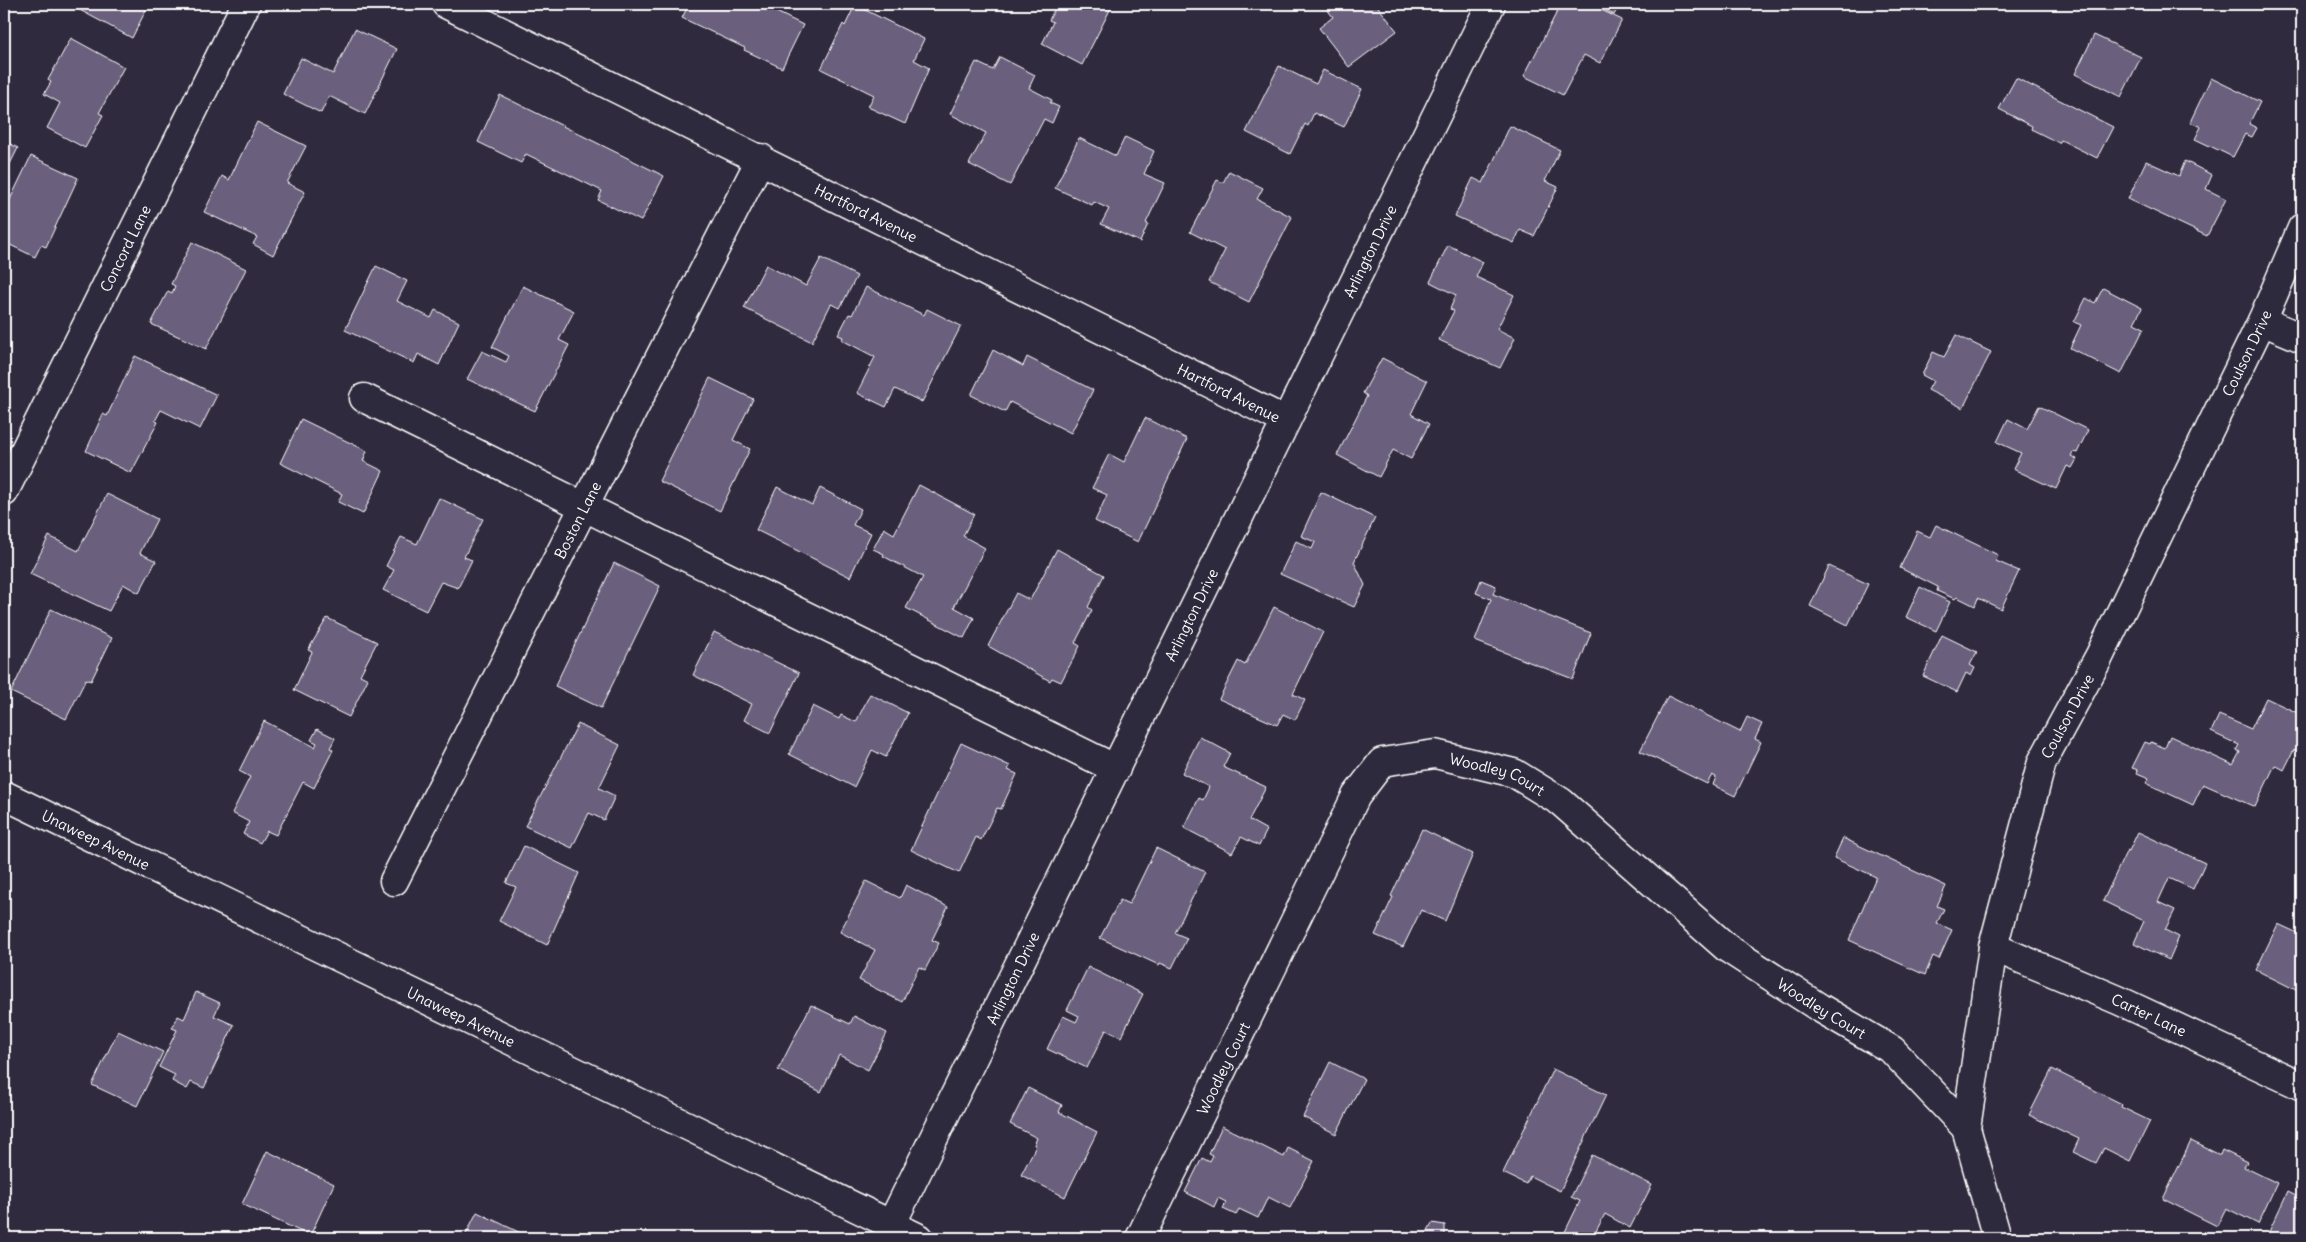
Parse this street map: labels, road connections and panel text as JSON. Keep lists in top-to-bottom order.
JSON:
{
  "streets": {
    "street": [
      "Hartford Avenue",
      "Concord Lane",
      "Arlington Drive",
      "Coulson Drive",
      "Boston Lane",
      "Woodley Court",
      "Unaweep Avenue",
      "Carter Lane"
    ]
  },
  "crossings": [
    ["Hartford Avenue", "Arlington Drive"],
    ["Hartford Avenue", "Boston Lane"],
    ["Arlington Drive", "Unaweep Avenue"],
    ["Coulson Drive", "Woodley Court"],
    ["Coulson Drive", "Carter Lane"]
  ]
}
